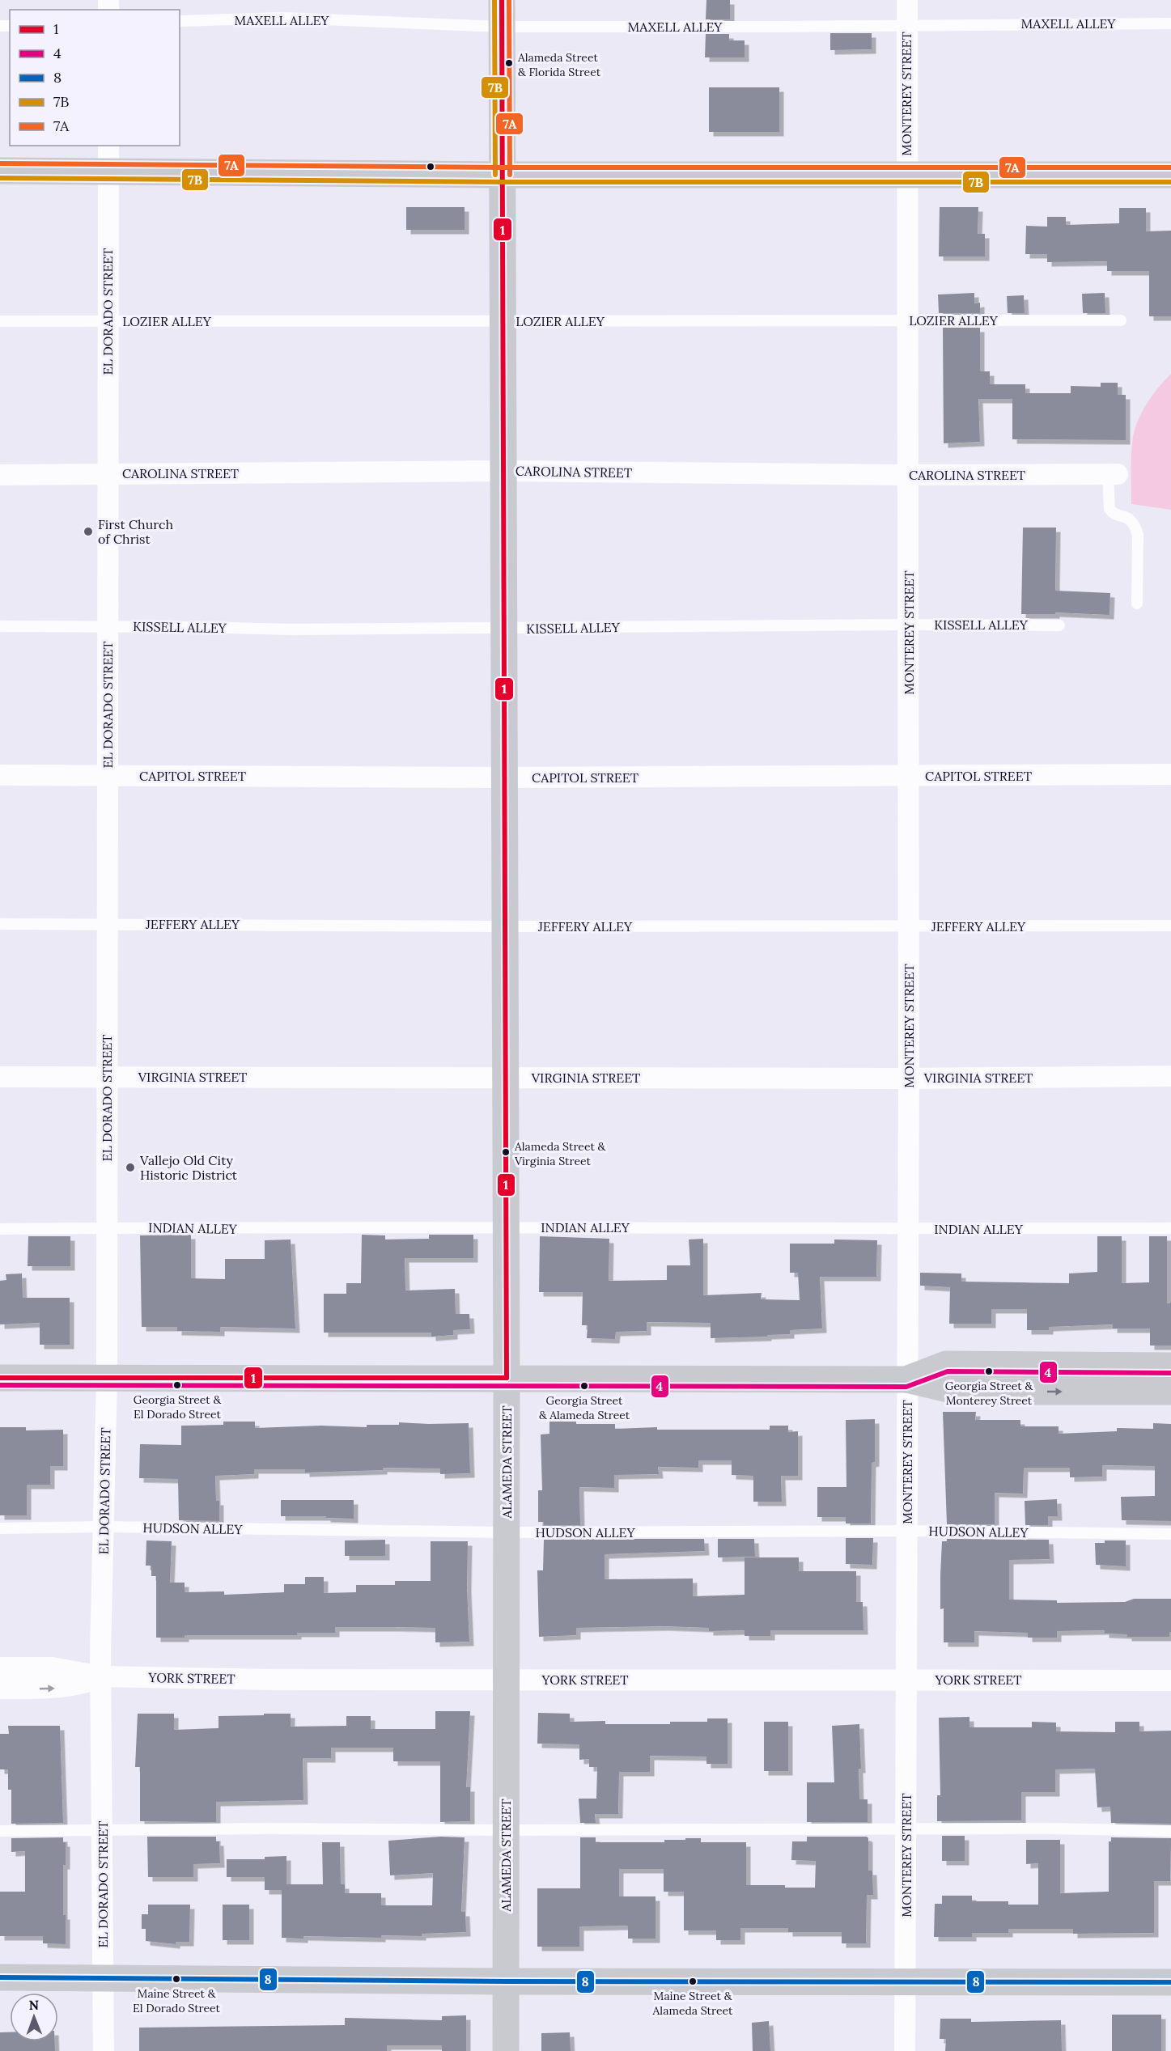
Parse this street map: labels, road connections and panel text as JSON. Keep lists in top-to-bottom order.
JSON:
{
  "streets": {
    "street": [
      "MONTEREY STREET",
      "EL DORADO STREET",
      "CAROLINA STREET",
      "CAPITOL STREET",
      "VIRGINIA STREET",
      "ALAMEDA STREET",
      "YORK STREET"
    ],
    "lane": [
      "MAXELL ALLEY",
      "LOZIER ALLEY",
      "KISSELL ALLEY",
      "JEFFERY ALLEY",
      "INDIAN ALLEY",
      "HUDSON ALLEY"
    ]
  },
  "crossings": [
    ["MAXELL ALLEY", "MONTEREY STREET"],
    ["MAXELL ALLEY", "ALAMEDA STREET"],
    ["MONTEREY STREET", "LOZIER ALLEY"],
    ["MONTEREY STREET", "CAROLINA STREET"],
    ["MONTEREY STREET", "KISSELL ALLEY"],
    ["MONTEREY STREET", "CAPITOL STREET"],
    ["MONTEREY STREET", "JEFFERY ALLEY"],
    ["MONTEREY STREET", "VIRGINIA STREET"],
    ["MONTEREY STREET", "INDIAN ALLEY"],
    ["MONTEREY STREET", "HUDSON ALLEY"],
    ["MONTEREY STREET", "YORK STREET"],
    ["EL DORADO STREET", "LOZIER ALLEY"],
    ["EL DORADO STREET", "CAROLINA STREET"],
    ["EL DORADO STREET", "KISSELL ALLEY"],
    ["EL DORADO STREET", "CAPITOL STREET"],
    ["EL DORADO STREET", "JEFFERY ALLEY"],
    ["EL DORADO STREET", "VIRGINIA STREET"],
    ["EL DORADO STREET", "INDIAN ALLEY"],
    ["EL DORADO STREET", "HUDSON ALLEY"],
    ["EL DORADO STREET", "YORK STREET"],
    ["LOZIER ALLEY", "ALAMEDA STREET"],
    ["CAROLINA STREET", "ALAMEDA STREET"],
    ["KISSELL ALLEY", "ALAMEDA STREET"],
    ["CAPITOL STREET", "ALAMEDA STREET"],
    ["JEFFERY ALLEY", "ALAMEDA STREET"],
    ["VIRGINIA STREET", "ALAMEDA STREET"],
    ["INDIAN ALLEY", "ALAMEDA STREET"],
    ["ALAMEDA STREET", "HUDSON ALLEY"],
    ["ALAMEDA STREET", "YORK STREET"]
  ],
  "places": [
    "Alameda Street & Florida Street",
    "First Church of Christ",
    "Alameda Street & Virginia Street",
    "Vallejo Old City Historic District",
    "Georgia Street & Monterey Street",
    "Georgia Street & El Dorado Street",
    "Georgia Street & Alameda Street",
    "Maine Street & El Dorado Street",
    "Maine Street & Alameda Street"
  ],
  "lines": [
    "transit line 1",
    "transit line 7B",
    "transit line 7A",
    "transit line 4",
    "transit line 8"
  ],
  "legend": [
    "1",
    "4",
    "8",
    "7B",
    "7A"
  ],
  "north": "top"
}
